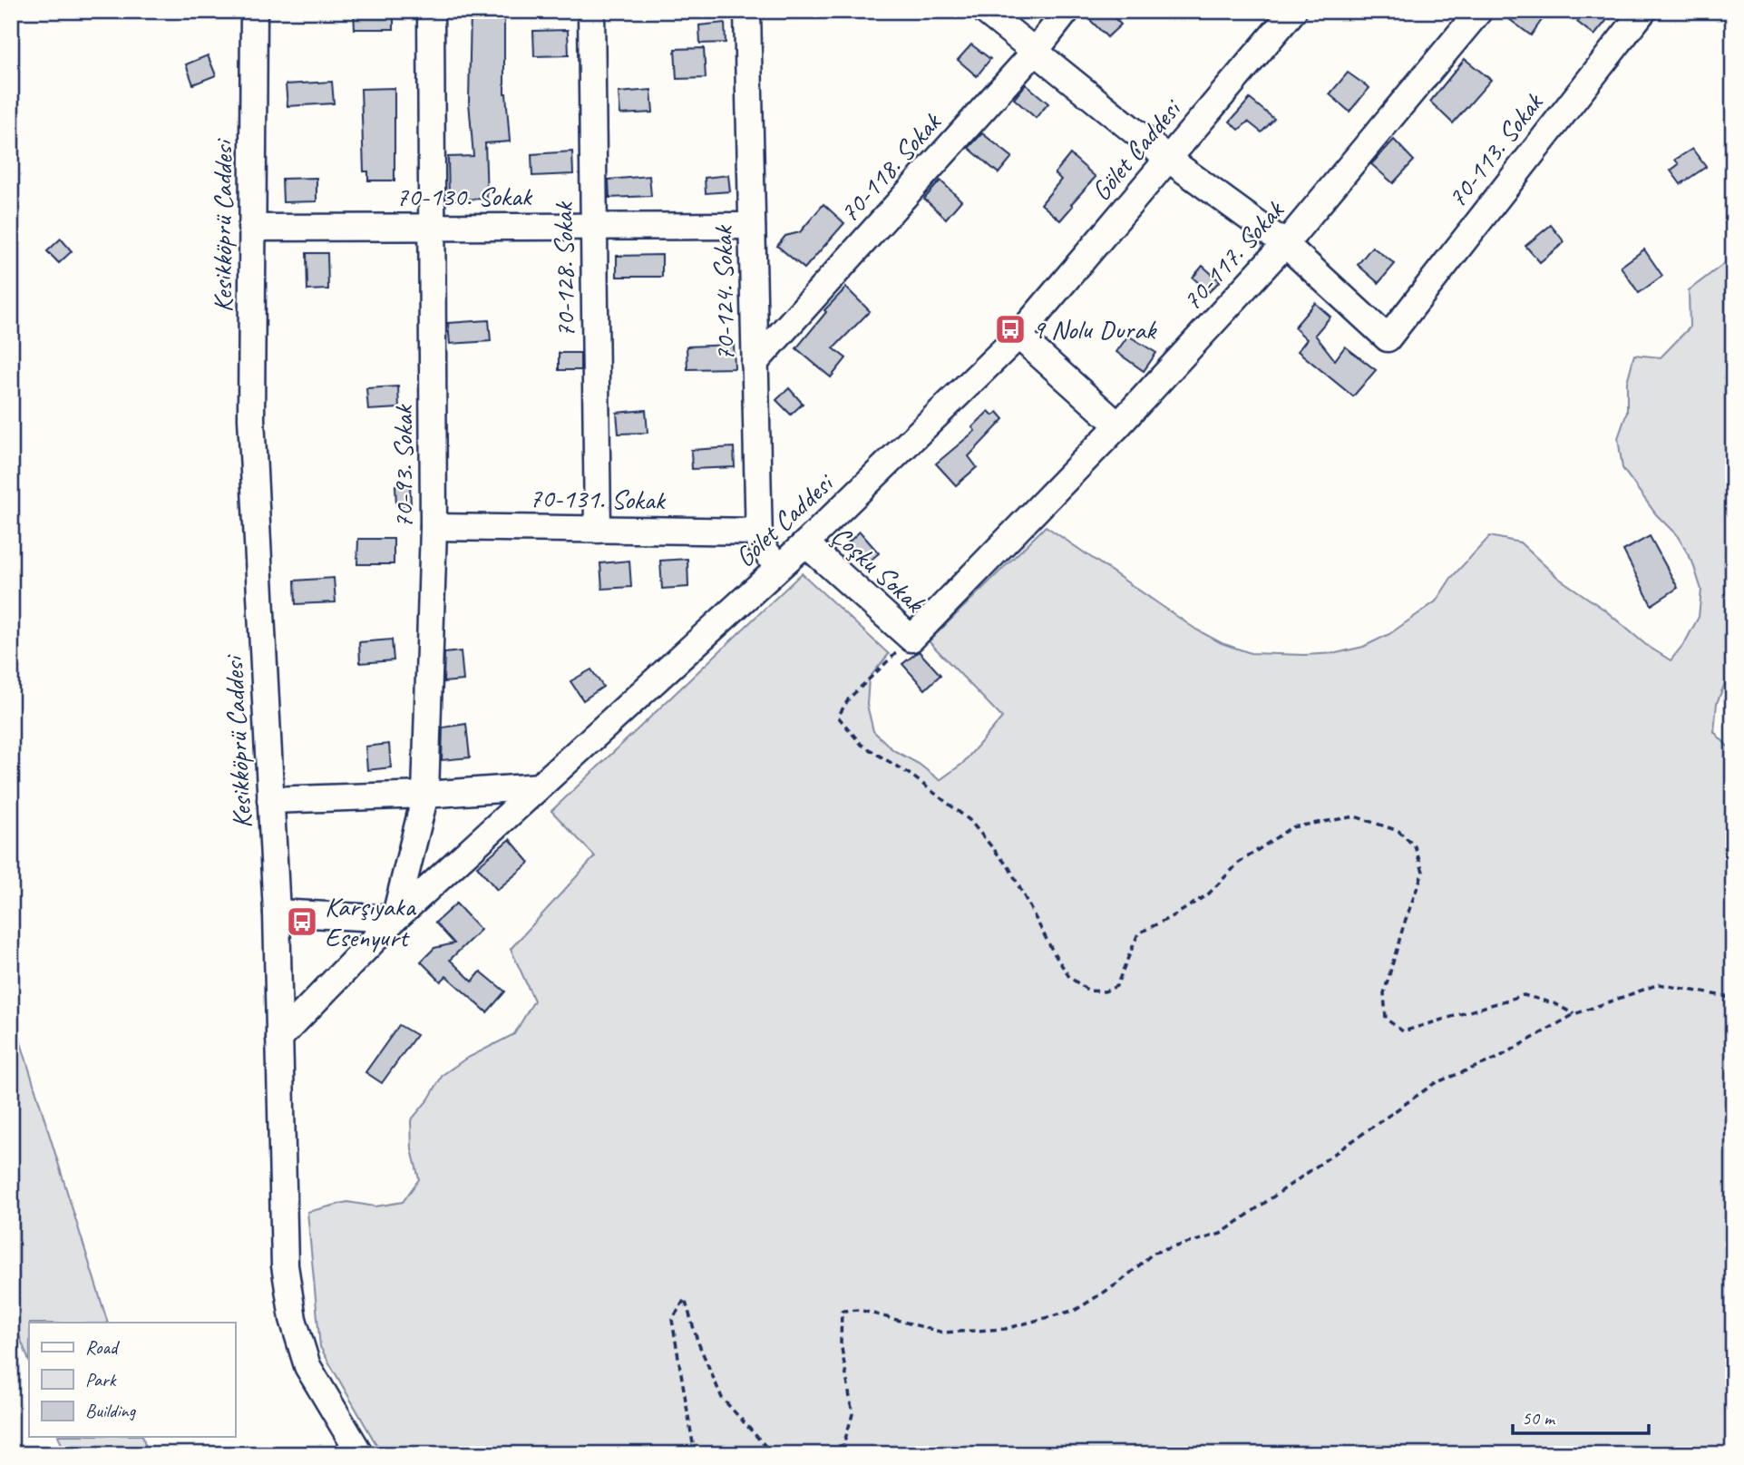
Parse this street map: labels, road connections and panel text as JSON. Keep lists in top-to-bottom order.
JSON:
{
  "streets": {
    "street": [
      "Gölet Caddesi",
      "70-113. Sokak",
      "70-118. Sokak",
      "70-130. Sokak",
      "Kesikköprü Caddesi",
      "70-117. Sokak",
      "70-128. Sokak",
      "70-124. Sokak",
      "70-93. Sokak",
      "70-131. Sokak",
      "Çoşku Sokak"
    ]
  },
  "crossings": [
    ["Gölet Caddesi", "Kesikköprü Caddesi"],
    ["Gölet Caddesi", "70-124. Sokak"],
    ["Gölet Caddesi", "70-93. Sokak"],
    ["Gölet Caddesi", "Çoşku Sokak"],
    ["70-113. Sokak", "70-117. Sokak"],
    ["70-118. Sokak", "70-124. Sokak"],
    ["70-130. Sokak", "Kesikköprü Caddesi"],
    ["70-130. Sokak", "70-128. Sokak"],
    ["70-130. Sokak", "70-124. Sokak"],
    ["70-130. Sokak", "70-93. Sokak"],
    ["70-117. Sokak", "Çoşku Sokak"],
    ["70-128. Sokak", "70-131. Sokak"],
    ["70-124. Sokak", "70-131. Sokak"],
    ["70-93. Sokak", "70-131. Sokak"]
  ],
  "places": {
    "bus stop": ["9 Nolu Durak", "Karşıyaka Esenyurt"]
  },
  "legend": ["Road", "Park", "Building"],
  "scale_bar": "50 m"
}
